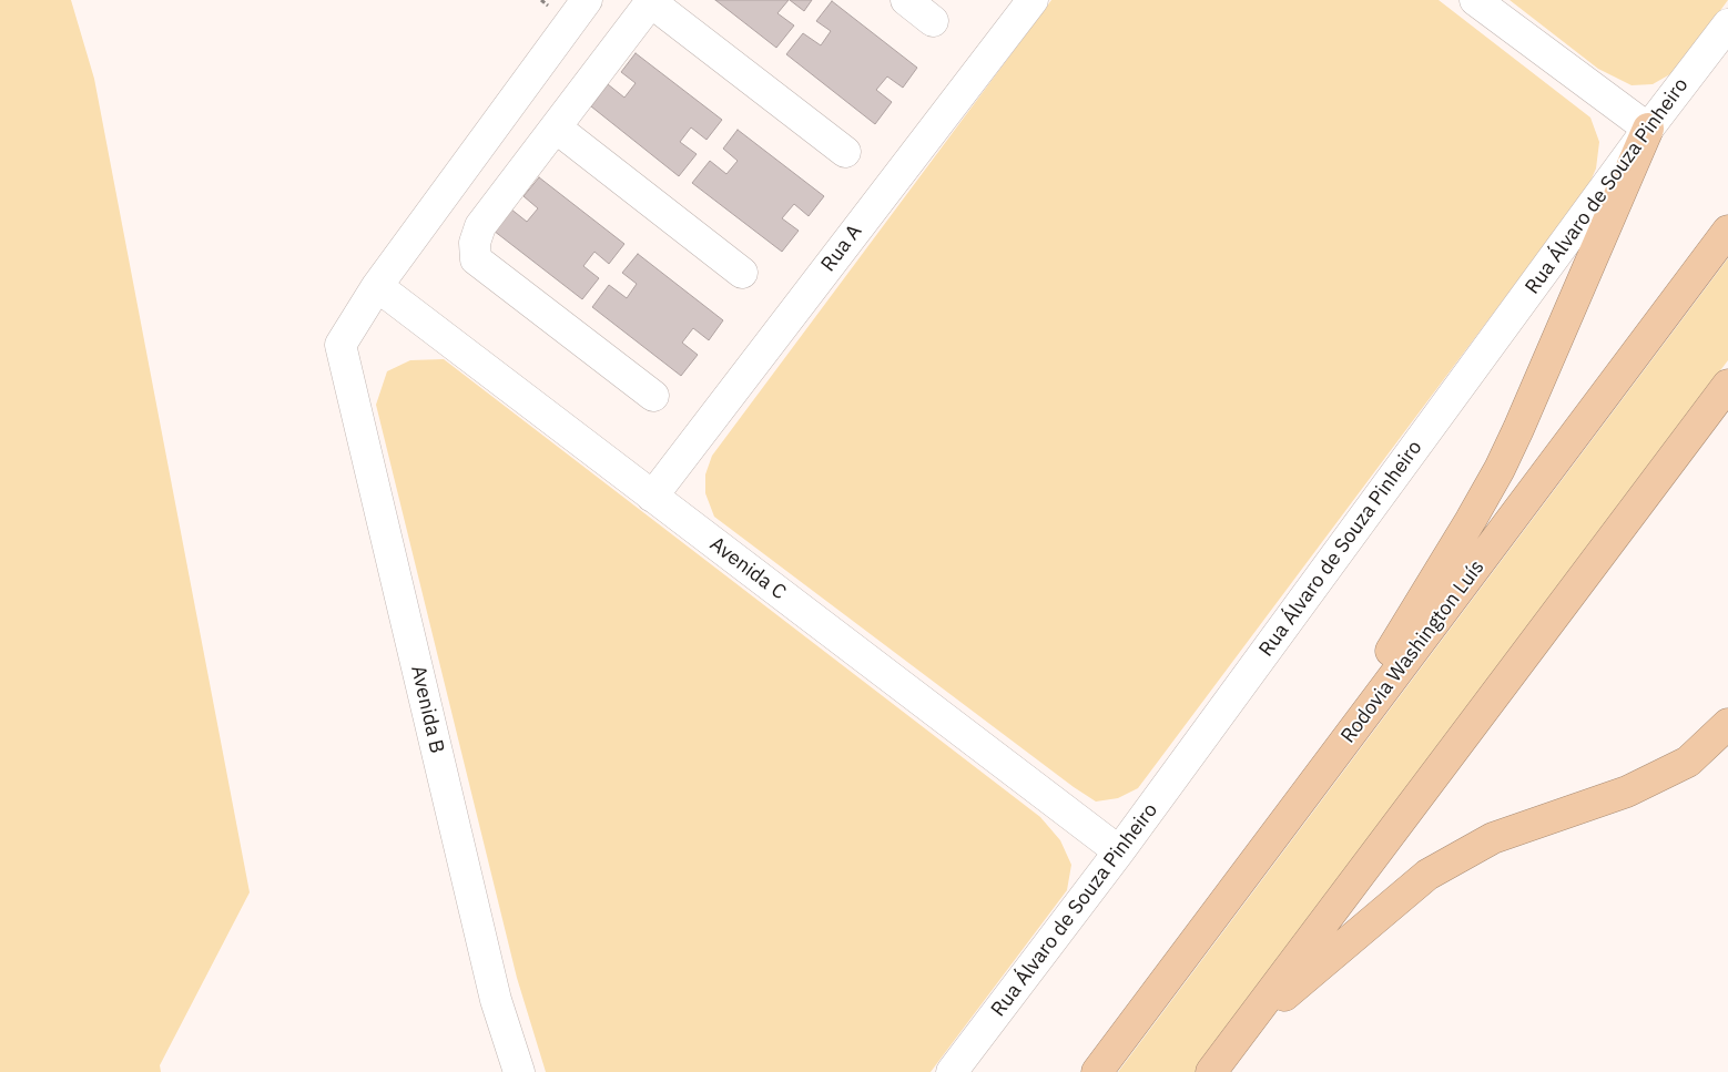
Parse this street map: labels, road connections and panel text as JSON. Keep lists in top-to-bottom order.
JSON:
{
  "streets": {
    "highway": ["Rodovia Washington Luís"],
    "street": [
      "Rua Álvaro de Souza Pinheiro",
      "Rua A",
      "Avenida C",
      "Avenida B"
    ]
  },
  "crossings": [
    ["Rua Álvaro de Souza Pinheiro", "Avenida C"],
    ["Rua A", "Avenida C"],
    ["Avenida C", "Avenida B"]
  ]
}
